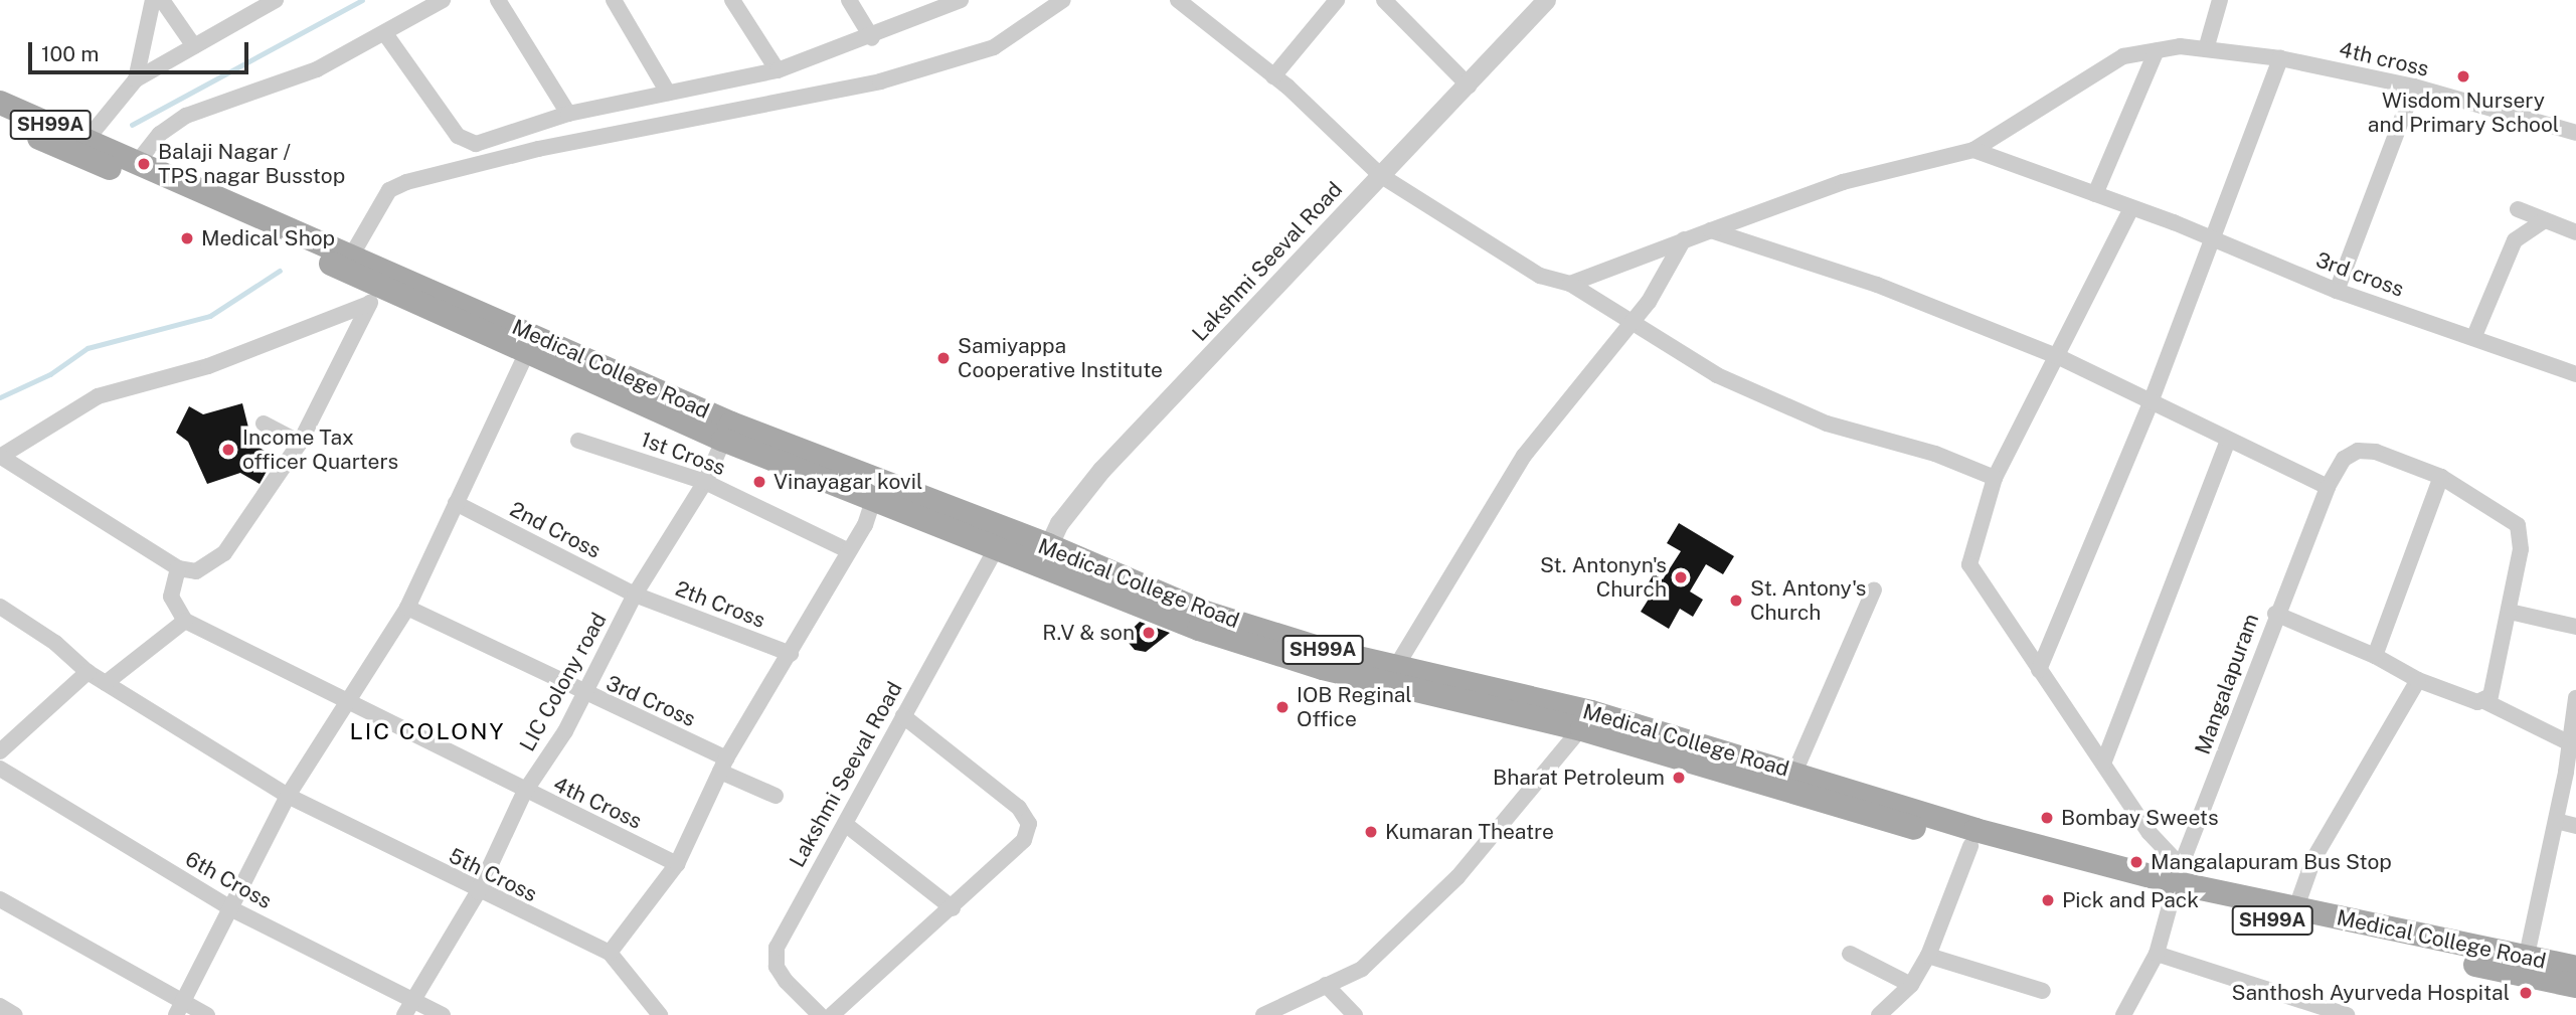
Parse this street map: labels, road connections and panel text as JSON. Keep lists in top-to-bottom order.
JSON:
{
  "streets": {
    "main road": ["SH99A", "Medical College Road"],
    "street": [
      "4th cross",
      "Lakshmi Seeval Road",
      "3rd cross",
      "1st Cross",
      "2nd Cross",
      "2th Cross",
      "LIC Colony road",
      "Mangalapuram",
      "3rd Cross",
      "4th Cross",
      "5th Cross",
      "6th Cross"
    ]
  },
  "crossings": [
    ["4th cross", "3rd cross"],
    ["Lakshmi Seeval Road", "Medical College Road"],
    ["Medical College Road", "LIC Colony road"],
    ["Medical College Road", "Mangalapuram"],
    ["1st Cross", "LIC Colony road"],
    ["2nd Cross", "2th Cross"],
    ["2nd Cross", "LIC Colony road"],
    ["2th Cross", "LIC Colony road"],
    ["LIC Colony road", "3rd Cross"],
    ["LIC Colony road", "4th Cross"],
    ["LIC Colony road", "5th Cross"],
    ["LIC Colony road", "6th Cross"]
  ],
  "districts": ["LIC COLONY"],
  "places": [
    "Wisdom Nursery and Primary School",
    "Balaji Nagar / TPS nagar Busstop",
    "Medical Shop",
    "Samiyappa Cooperative Institute",
    "Income Tax officer Quarters",
    "Vinayagar kovil",
    "St. Antonyn's Church",
    "St. Antony's Church",
    "R.V & son",
    "IOB Reginal Office",
    "Bharat Petroleum",
    "Bombay Sweets",
    "Kumaran Theatre",
    "Mangalapuram Bus Stop",
    "Pick and Pack",
    "Santhosh Ayurveda Hospital"
  ],
  "scale_bar": "100 m"
}
